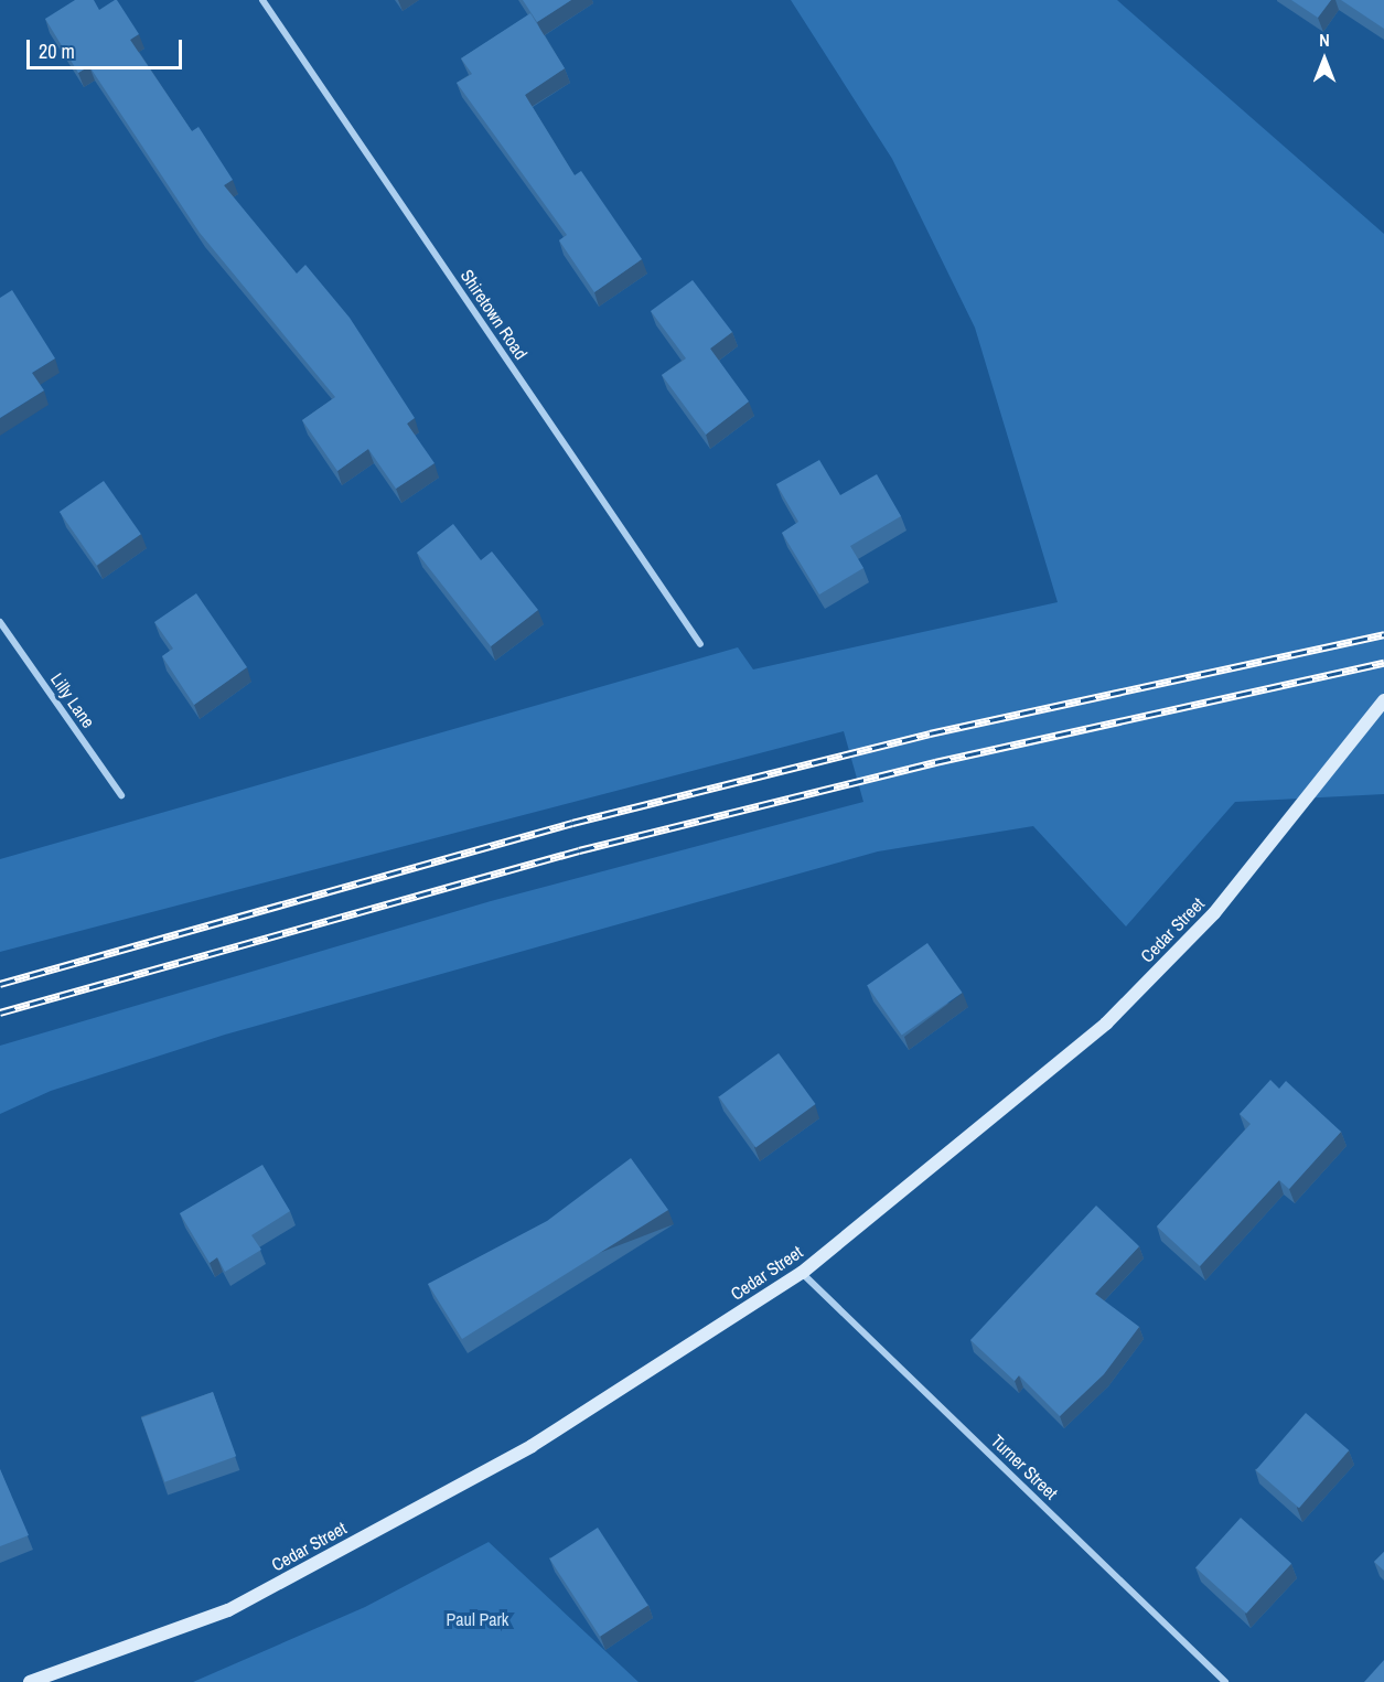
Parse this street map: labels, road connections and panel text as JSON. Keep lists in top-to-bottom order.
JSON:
{
  "streets": {
    "street": [
      "Shiretown Road",
      "Lilly Lane",
      "Cedar Street",
      "Turner Street"
    ]
  },
  "crossings": [
    ["Cedar Street", "Turner Street"]
  ],
  "parks": ["Paul Park"],
  "scale_bar": "20 m",
  "north": "top"
}
